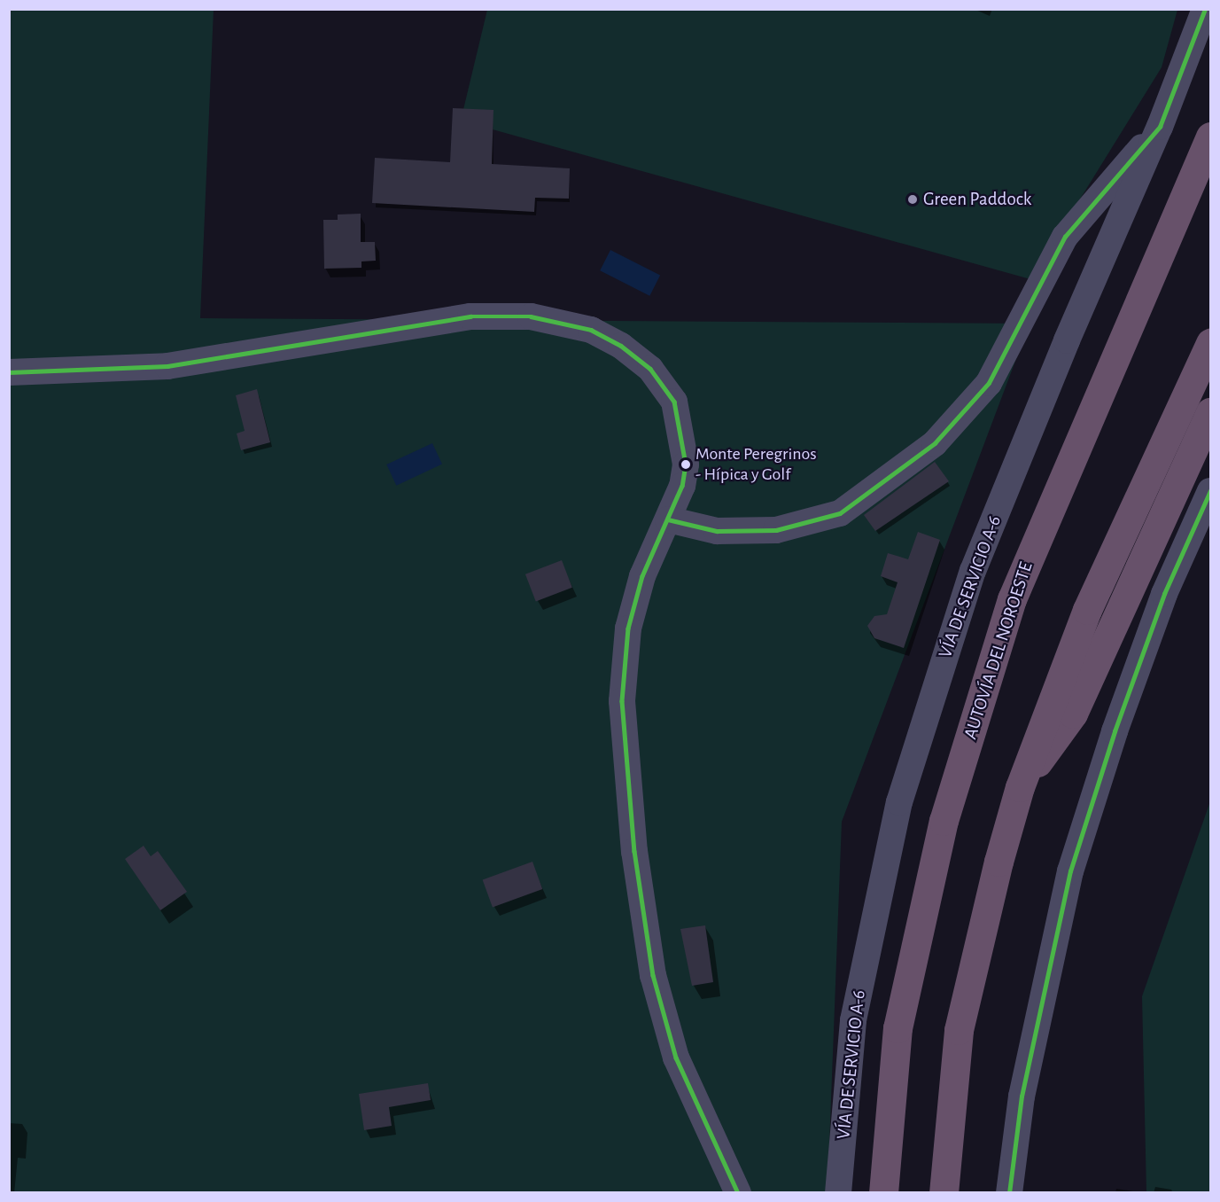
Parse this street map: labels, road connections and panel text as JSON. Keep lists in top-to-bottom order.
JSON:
{
  "streets": {
    "highway": ["AUTOVÍA DEL NOROESTE"],
    "street": ["VÍA DE SERVICIO A-6"]
  },
  "places": ["Green Paddock", "Monte Peregrinos - Hípica y Golf"]
}
